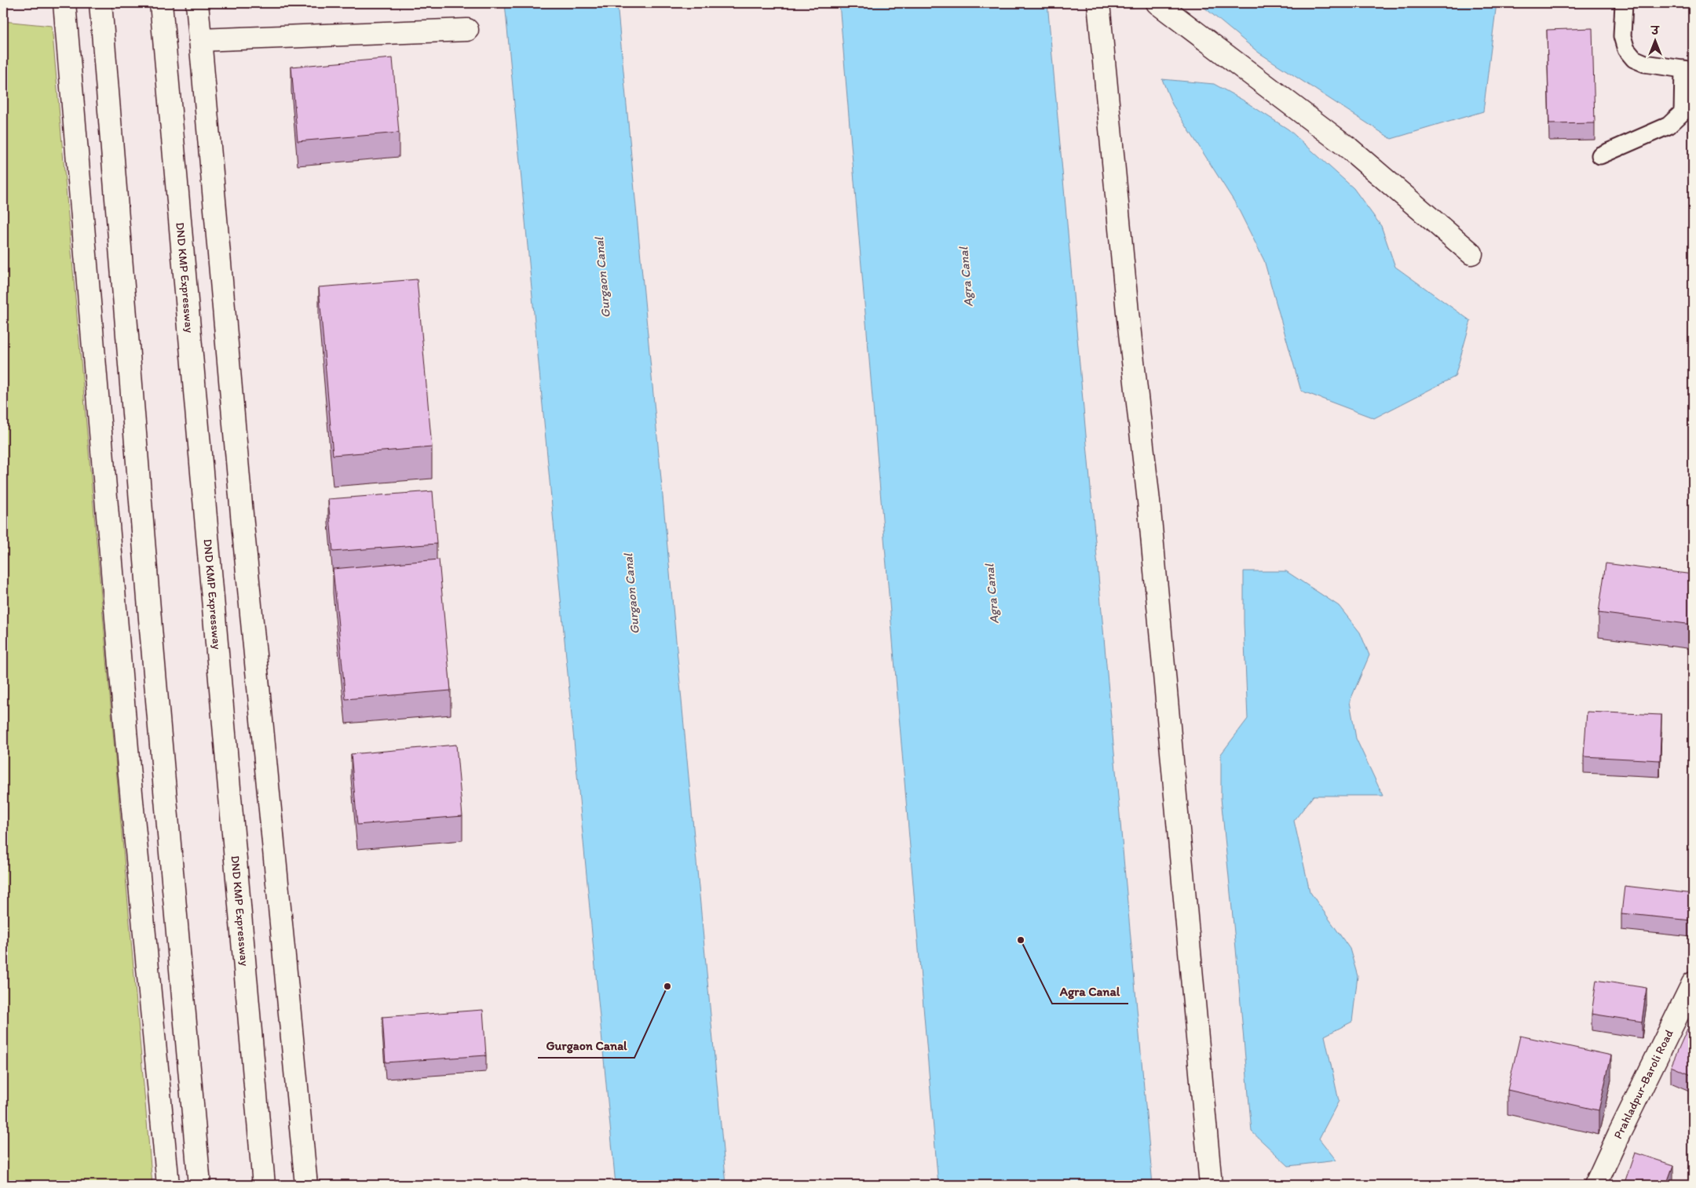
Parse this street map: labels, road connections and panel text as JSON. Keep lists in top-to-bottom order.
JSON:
{
  "streets": {
    "main road": ["DND KMP Expressway", "Prahladpur-Baroli Road"]
  },
  "water": ["Agra Canal", "Gurgaon Canal"],
  "places": ["Agra Canal", "Gurgaon Canal"],
  "north": "top"
}
